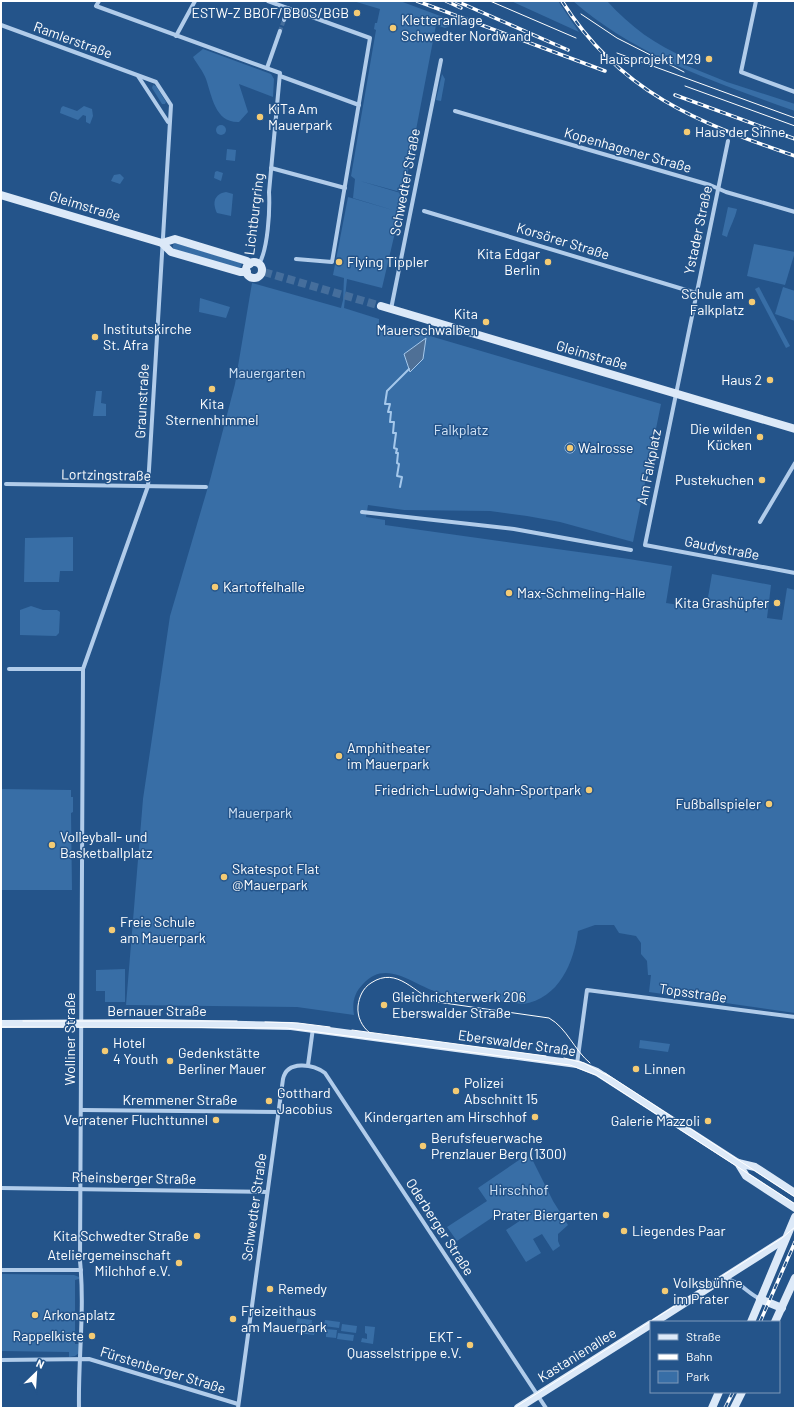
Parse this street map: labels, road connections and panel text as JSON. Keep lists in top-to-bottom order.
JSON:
{
  "streets": {
    "main road": [
      "Gleimstraße",
      "Bernauer Straße",
      "Eberswalder Straße",
      "Kastanienallee"
    ],
    "street": [
      "Ramlerstraße",
      "Kopenhagener Straße",
      "Schwedter Straße",
      "Lichtburgring",
      "Ystader Straße",
      "Korsörer Straße",
      "Graunstraße",
      "Am Falkplatz",
      "Lortzingstraße",
      "Gaudystraße",
      "Topsstraße",
      "Wolliner Straße",
      "Kremmener Straße",
      "Rheinsberger Straße",
      "Oderberger Straße",
      "Fürstenberger Straße"
    ]
  },
  "crossings": [
    ["Ramlerstraße", "Graunstraße"],
    ["Kopenhagener Straße", "Ystader Straße"],
    ["Schwedter Straße", "Gleimstraße"],
    ["Schwedter Straße", "Kremmener Straße"],
    ["Schwedter Straße", "Rheinsberger Straße"],
    ["Schwedter Straße", "Oderberger Straße"],
    ["Schwedter Straße", "Fürstenberger Straße"],
    ["Gleimstraße", "Lichtburgring"],
    ["Gleimstraße", "Ystader Straße"],
    ["Gleimstraße", "Graunstraße"],
    ["Gleimstraße", "Am Falkplatz"],
    ["Ystader Straße", "Korsörer Straße"],
    ["Ystader Straße", "Am Falkplatz"],
    ["Graunstraße", "Lortzingstraße"],
    ["Graunstraße", "Wolliner Straße"],
    ["Am Falkplatz", "Gaudystraße"],
    ["Topsstraße", "Eberswalder Straße"],
    ["Bernauer Straße", "Wolliner Straße"],
    ["Bernauer Straße", "Eberswalder Straße"],
    ["Wolliner Straße", "Kremmener Straße"],
    ["Wolliner Straße", "Rheinsberger Straße"],
    ["Wolliner Straße", "Fürstenberger Straße"],
    ["Oderberger Straße", "Kastanienallee"]
  ],
  "parks": [
    "Mauergarten",
    "Falkplatz",
    "Mauerpark",
    "Hirschhof"
  ],
  "places": [
    "ESTW-Z BBOF/BBOS/BGB",
    "Kletteranlage Schwedter Nordwand",
    "Hausprojekt M29",
    "KiTa Am Mauerpark",
    "Haus der Sinne",
    "Flying Tippler",
    "Kita Edgar Berlin",
    "Schule am Falkplatz",
    "Kita Mauerschwalben",
    "Institutskirche St. Afra",
    "Haus 2",
    "Kita Sternenhimmel",
    "Die wilden Kücken",
    "Walrosse",
    "Pustekuchen",
    "Kartoffelhalle",
    "Max-Schmeling-Halle",
    "Kita Grashüpfer",
    "Amphitheater im Mauerpark",
    "Friedrich-Ludwig-Jahn-Sportpark",
    "Fußballspieler",
    "Volleyball- und Basketballplatz",
    "Skatespot Flat @Mauerpark",
    "Freie Schule am Mauerpark",
    "Gleichrichterwerk 206 Eberswalder Straße",
    "Hotel 4 Youth",
    "Gedenkstätte Berliner Mauer",
    "Linnen",
    "Polizei Abschnitt 15",
    "Gotthard Jacobius",
    "Kindergarten am Hirschhof",
    "Verratener Fluchttunnel",
    "Galerie Mazzoli",
    "Berufsfeuerwache Prenzlauer Berg (1300)",
    "Prater Biergarten",
    "Liegendes Paar",
    "Kita Schwedter Straße",
    "Ateliergemeinschaft Milchhof e.V.",
    "Remedy",
    "Volksbühne im Prater",
    "Arkonaplatz",
    "Freizeithaus am Mauerpark",
    "Rappelkiste",
    "EKT - Quasselstrippe e.V."
  ],
  "legend": ["Straße", "Bahn", "Park"],
  "north": "top right"
}
